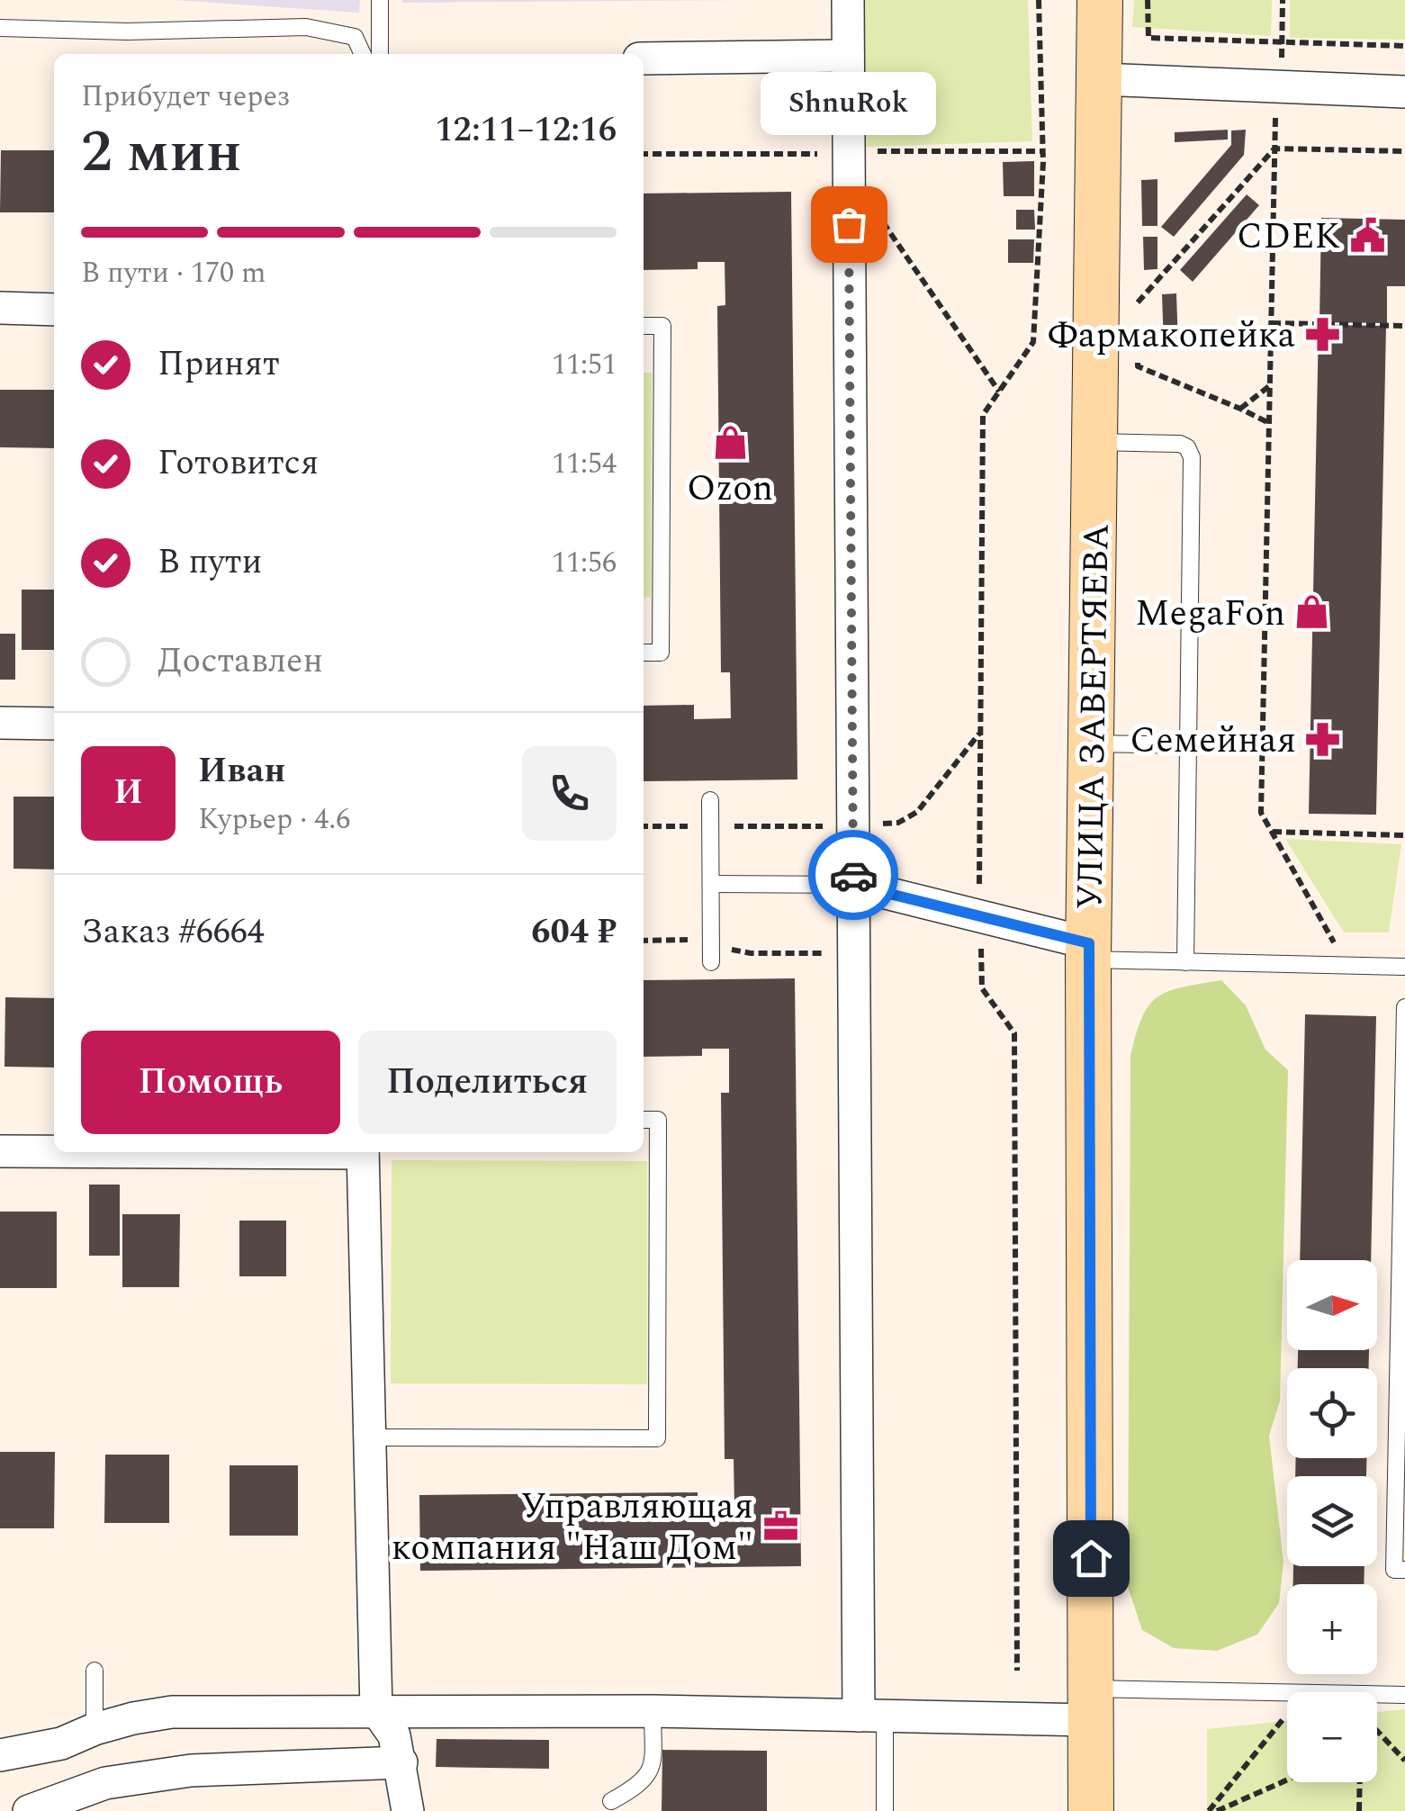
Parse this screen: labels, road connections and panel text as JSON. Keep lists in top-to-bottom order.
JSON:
{
  "streets": {
    "main road": ["УЛИЦА ЗАВЕРТЯЕВА"]
  },
  "places": {
    "other": ["ShnuRok"],
    "public building": ["CDEK"],
    "pharmacy": ["Фармакопейка", "Семейная"],
    "shop": ["Ozon", "MegaFon"],
    "office": ["Управляющая компания \"Наш Дом\""]
  },
  "north": "right",
  "page": {
    "heading": ["2 мин", "Прибудет через", "12:11–12:16"],
    "panel": [
      "Иван",
      "Курьер · 4.6",
      "Заказ #6664",
      "604 ₽"
    ],
    "bubble": "ShnuRok",
    "bar": "В пути · 170 m",
    "list": [
      ["Принят", "11:51"],
      ["Готовится", "11:54"],
      ["В пути", "11:56"],
      "Доставлен"
    ],
    "round": "И",
    "buttons": ["Помощь", "Поделиться"],
    "map_buttons": ["+", "−"]
  }
}
